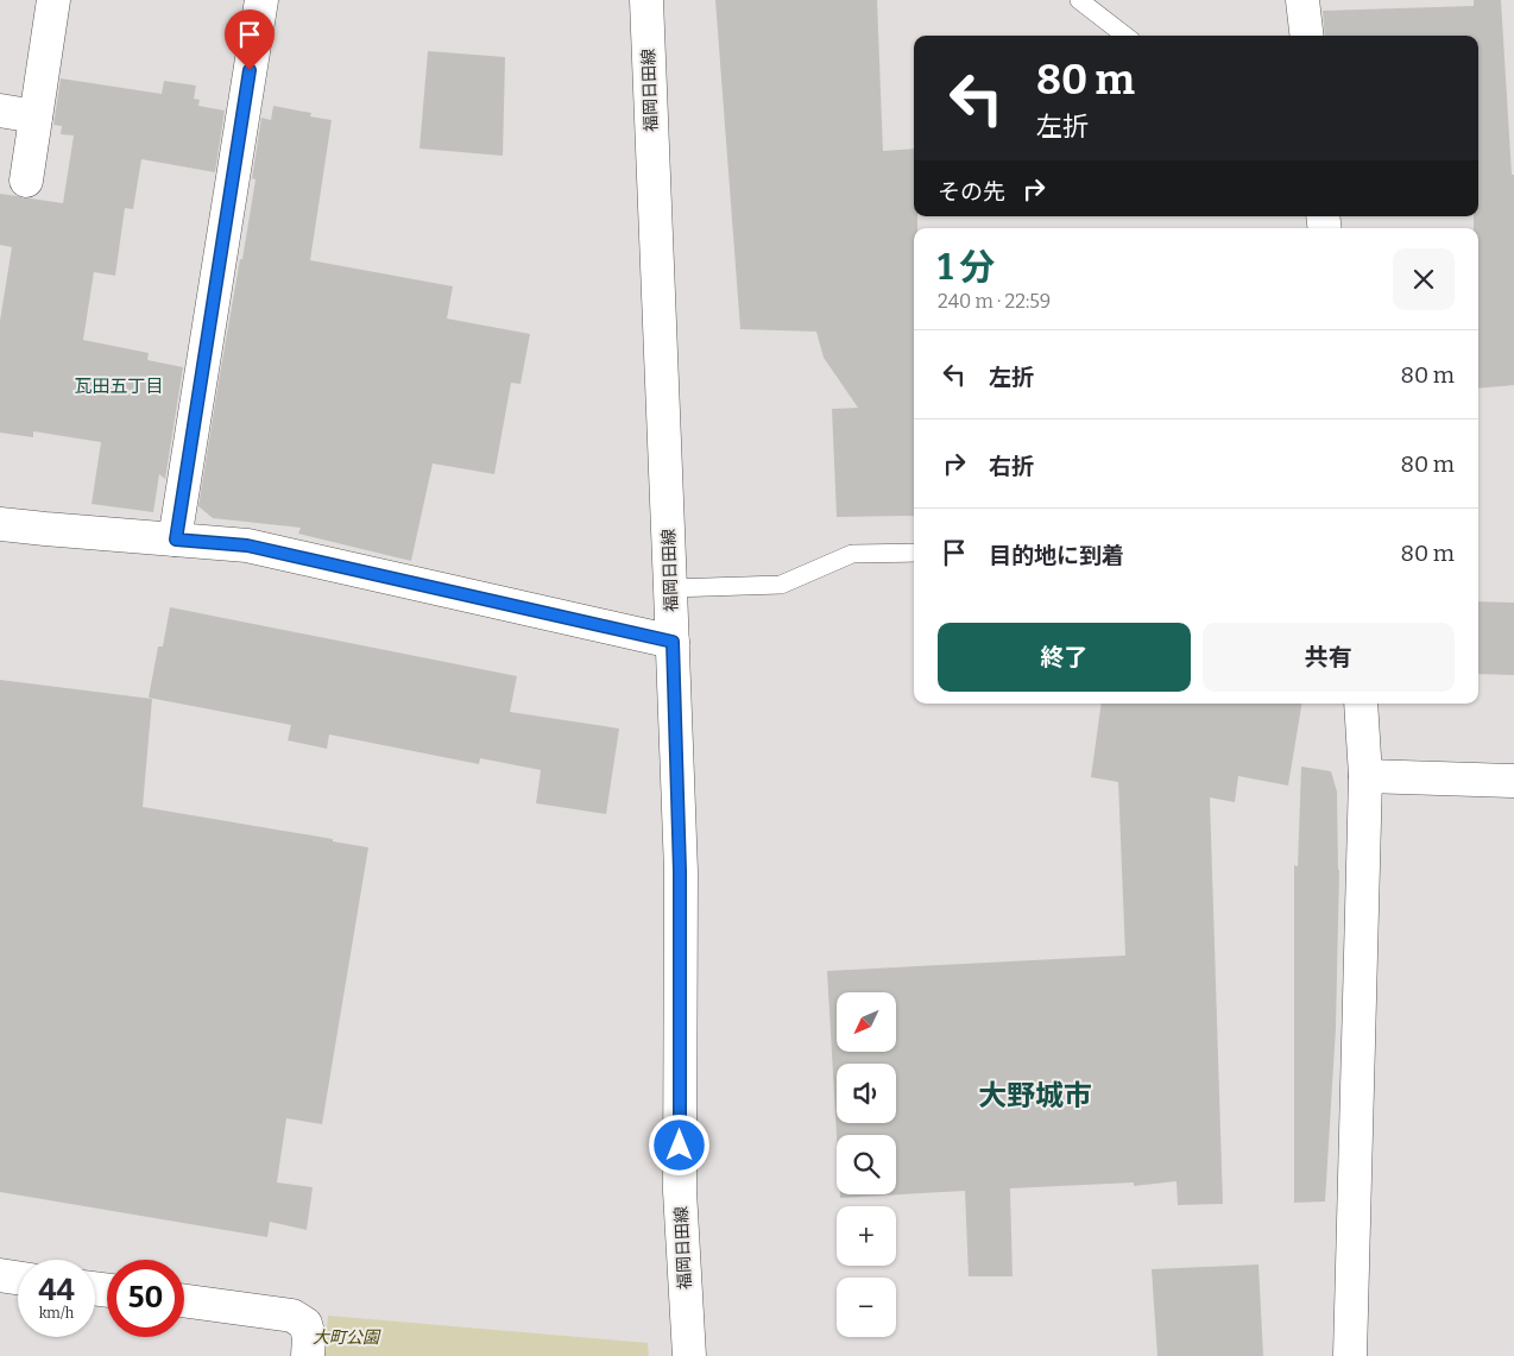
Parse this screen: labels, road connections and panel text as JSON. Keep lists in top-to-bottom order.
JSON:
{
  "streets": {
    "street": ["福岡日田線"]
  },
  "districts": ["瓦田五丁目", "大野城市"],
  "parks": ["大町公園"],
  "north": "bottom left",
  "page": {
    "turn": ["80 m", "左折"],
    "then": "その先",
    "heading": ["1 分", "240 m · 22:59"],
    "list": [
      {
        "name": "左折",
        "value": "80 m"
      },
      {
        "name": "右折",
        "value": "80 m"
      },
      {
        "name": "目的地に到着",
        "value": "80 m"
      }
    ],
    "buttons": ["終了", "共有"],
    "map_buttons": ["+", "−"],
    "speed": "44 km/h",
    "limit": "50"
  }
}
